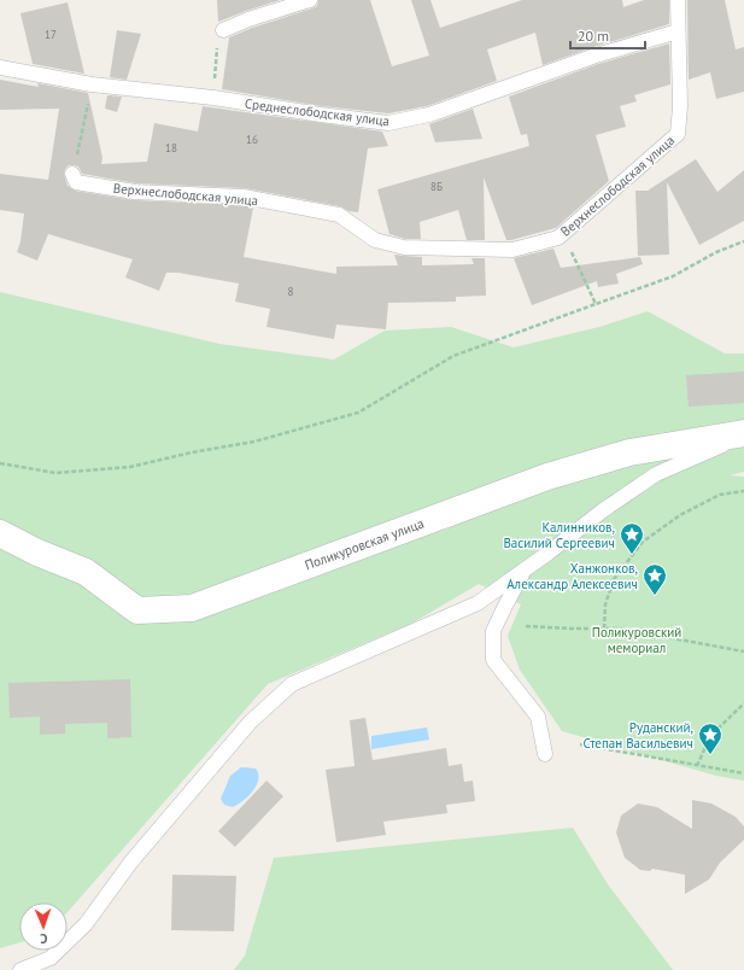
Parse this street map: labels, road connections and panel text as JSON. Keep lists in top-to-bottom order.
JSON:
{
  "streets": {
    "street": ["Поликуровская улица"],
    "lane": ["Среднеслободская улица", "Верхнеслободская улица"]
  },
  "crossings": [
    ["Среднеслободская улица", "Верхнеслободская улица"]
  ],
  "parks": ["Поликуровский мемориал"],
  "places": {
    "place": ["Калинников, Василий Сергеевич", "Ханжонков, Александр Алексеевич", "Руданский, Степан Васильевич"]
  },
  "house_numbers": [
    "17",
    "16",
    "18",
    "8Б",
    "8"
  ],
  "scale_bar": "20 m",
  "north": "bottom"
}
